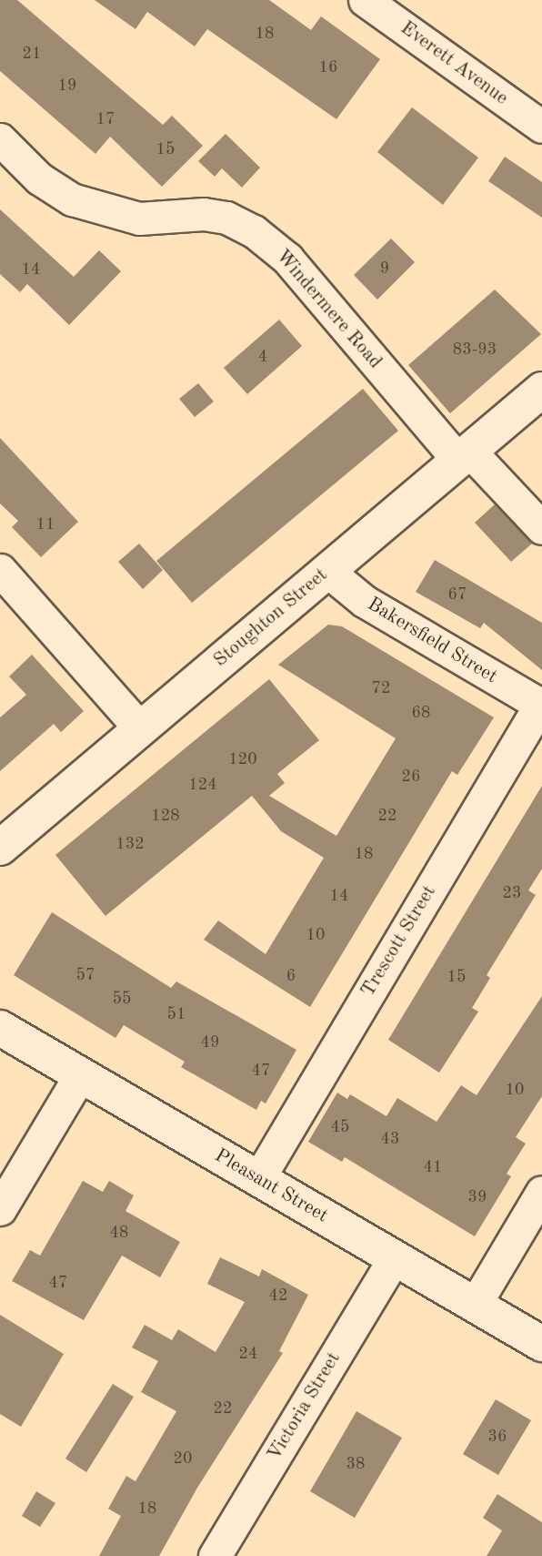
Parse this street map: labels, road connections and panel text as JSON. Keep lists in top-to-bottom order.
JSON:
{
  "streets": {
    "main road": ["Stoughton Street", "Pleasant Street"],
    "street": [
      "Everett Avenue",
      "Windermere Road",
      "Bakersfield Street",
      "Trescott Street",
      "Victoria Street"
    ]
  },
  "crossings": [
    ["Windermere Road", "Stoughton Street"],
    ["Stoughton Street", "Bakersfield Street"],
    ["Bakersfield Street", "Trescott Street"],
    ["Trescott Street", "Pleasant Street"],
    ["Pleasant Street", "Victoria Street"]
  ],
  "house_numbers": [
    "18",
    "21",
    "16",
    "19",
    "17",
    "15",
    "9",
    "14",
    "83-93",
    "4",
    "11",
    "67",
    "72",
    "68",
    "120",
    "26",
    "124",
    "128",
    "22",
    "132",
    "18",
    "23",
    "14",
    "10",
    "57",
    "6",
    "15",
    "55",
    "51",
    "49",
    "47",
    "10",
    "45",
    "43",
    "41",
    "39",
    "48",
    "47",
    "42",
    "24",
    "22",
    "36",
    "20",
    "38",
    "18"
  ]
}
